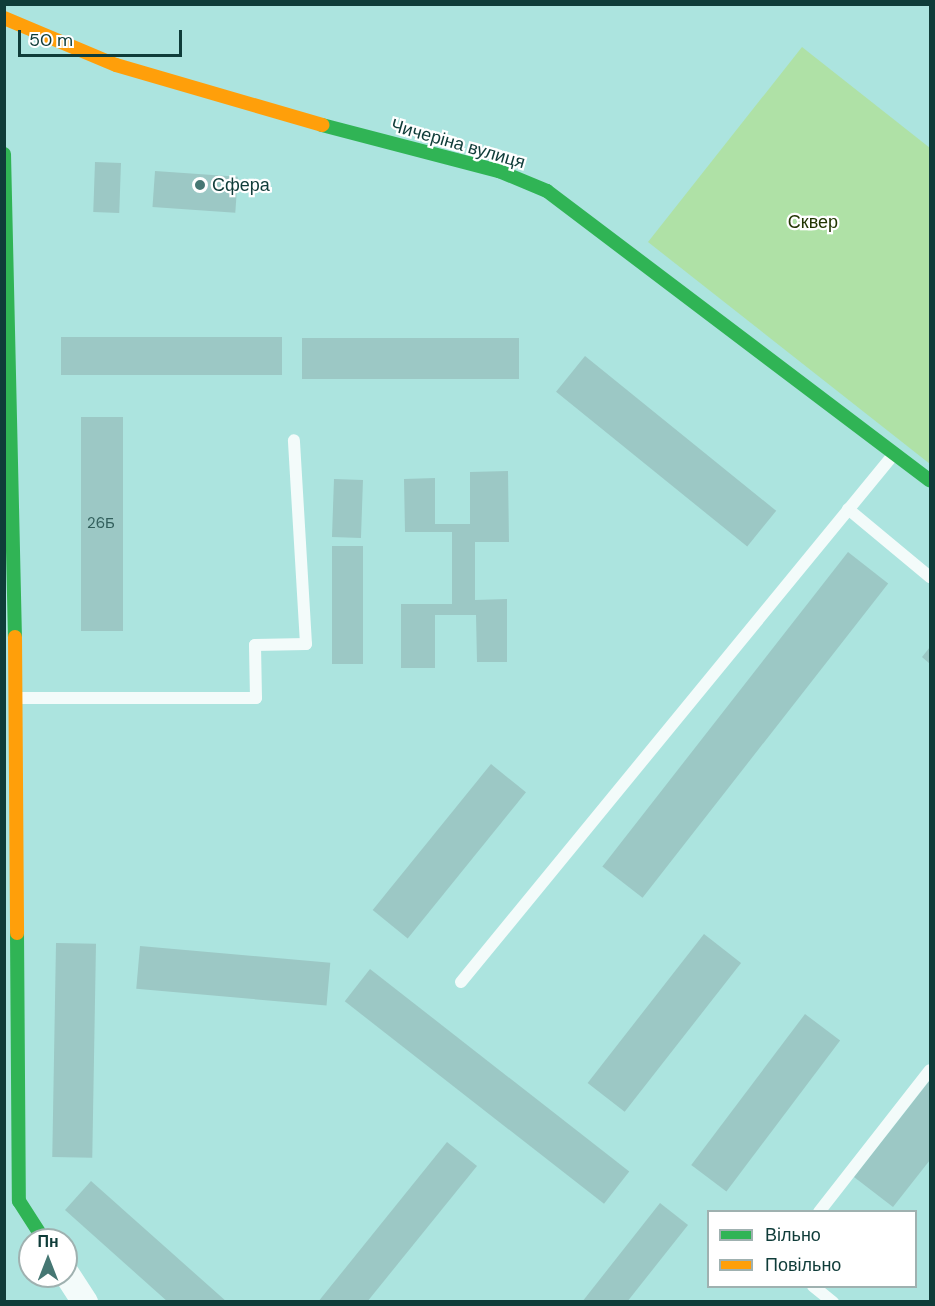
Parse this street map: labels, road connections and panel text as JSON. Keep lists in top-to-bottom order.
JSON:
{
  "streets": {
    "street": ["Чичеріна вулиця"]
  },
  "parks": ["Сквер"],
  "places": ["Сфера"],
  "house_numbers": ["26Б"],
  "legend": ["Вільно", "Повільно"],
  "scale_bar": "50 m",
  "north": "top"
}
